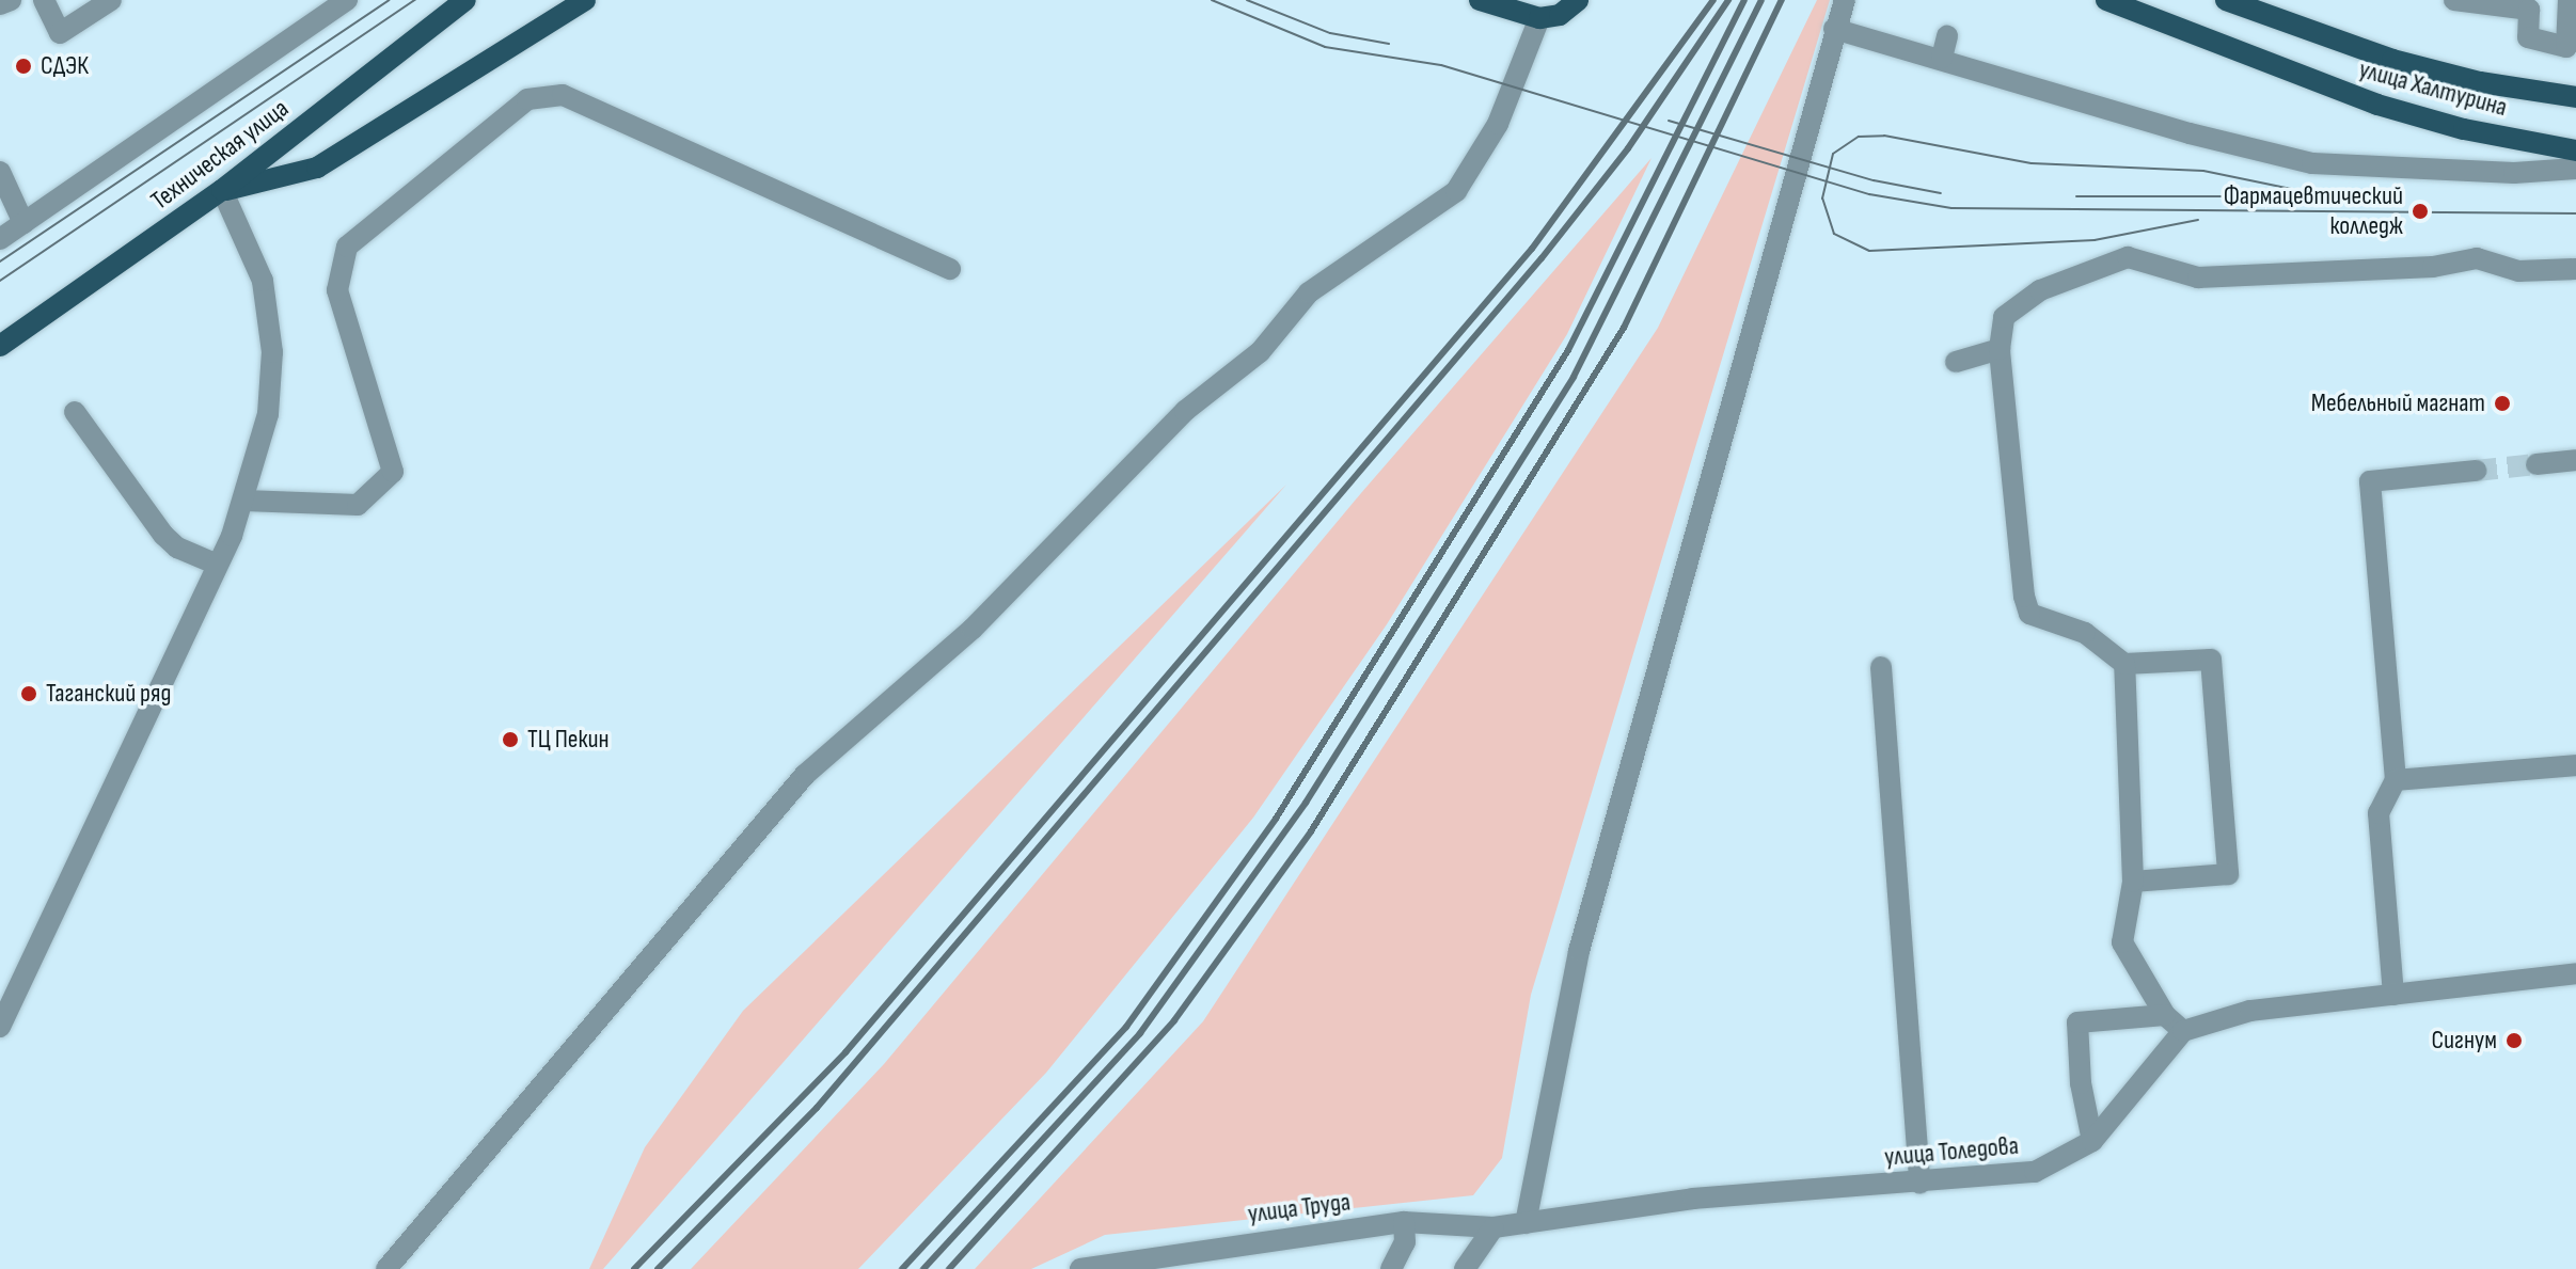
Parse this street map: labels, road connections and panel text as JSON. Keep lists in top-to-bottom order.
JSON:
{
  "streets": {
    "main road": ["улица Халтурина", "Техническая улица"],
    "street": ["улица Толедова", "улица Труда"]
  },
  "crossings": [
    ["улица Толедова", "улица Труда"]
  ],
  "places": [
    "СДЭК",
    "Фармацевтический колледж",
    "Мебельный магнат",
    "Таганский ряд",
    "ТЦ Пекин",
    "Сигнум"
  ]
}
